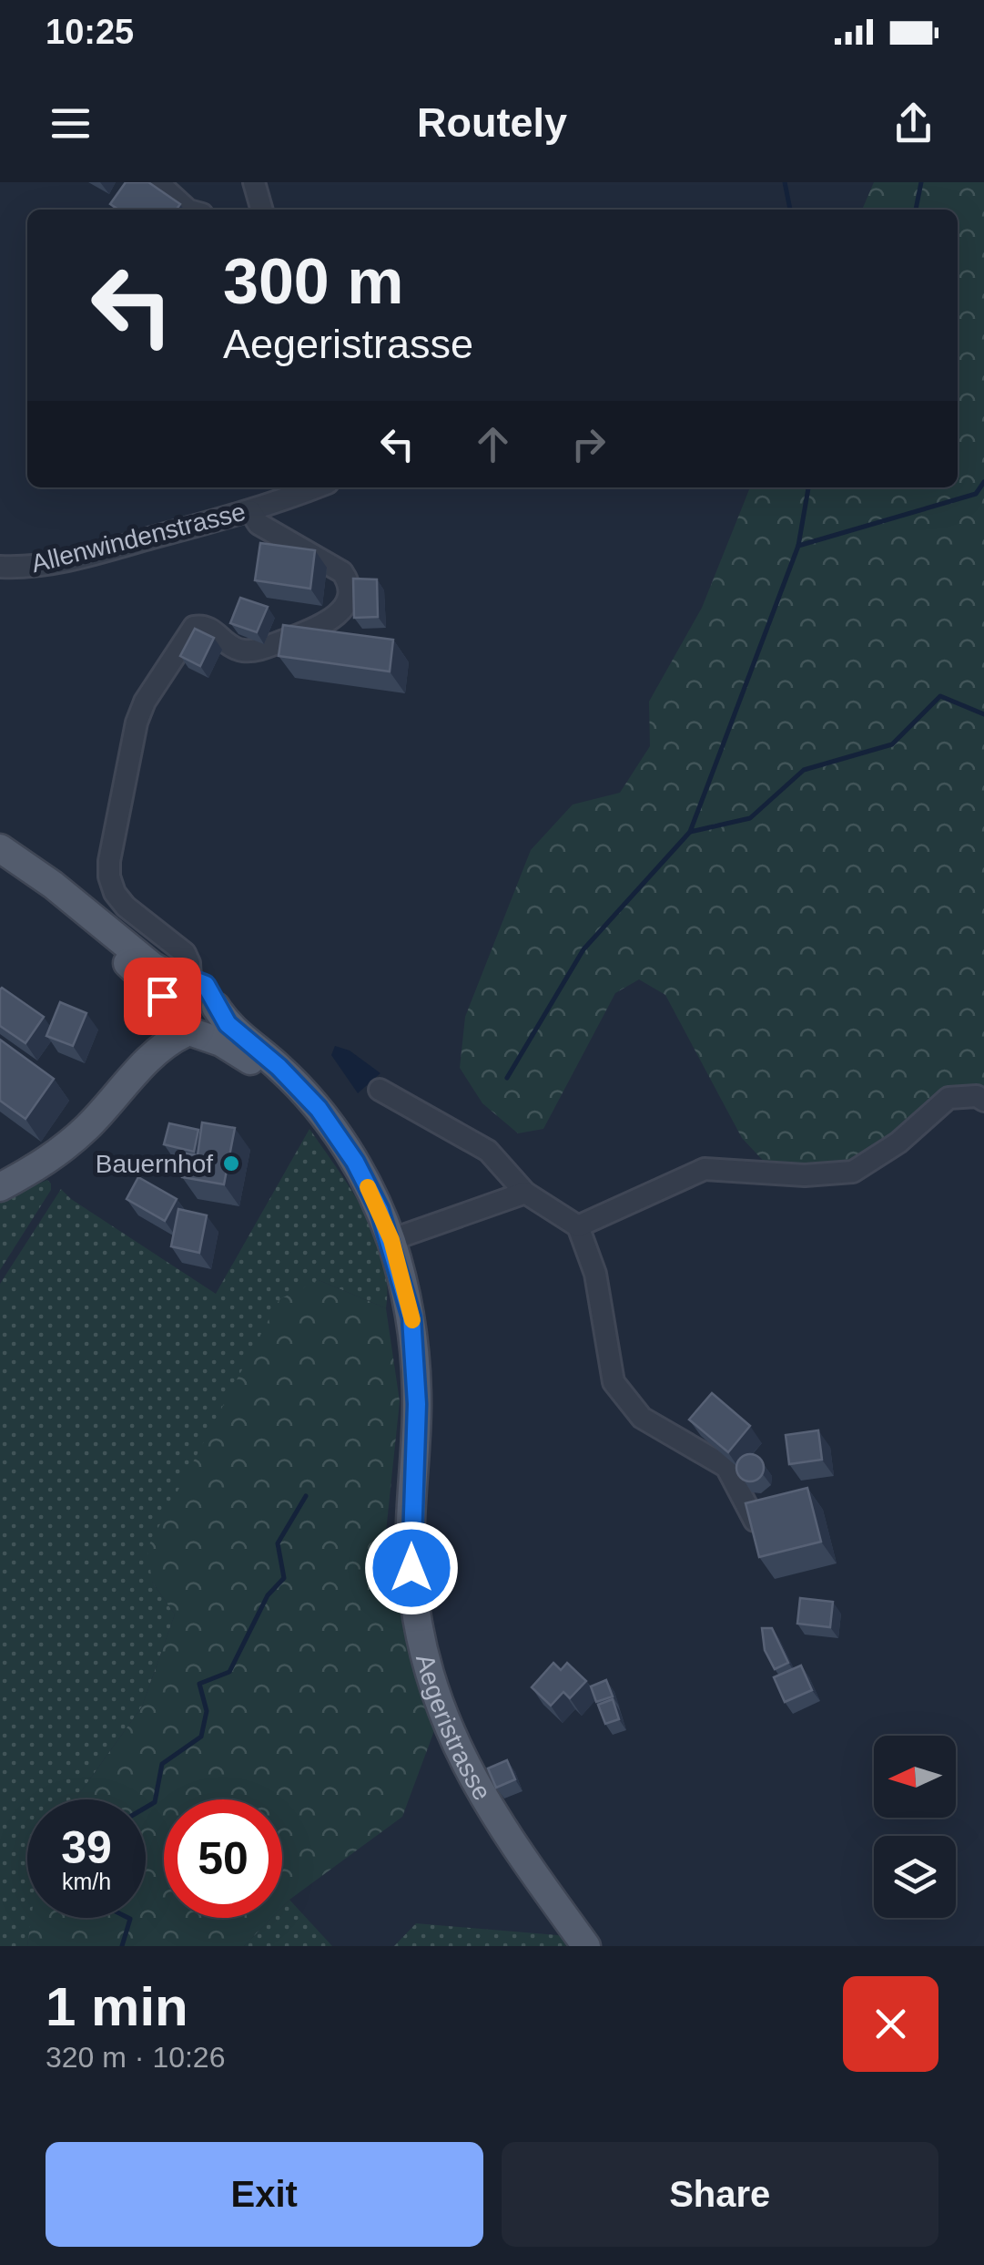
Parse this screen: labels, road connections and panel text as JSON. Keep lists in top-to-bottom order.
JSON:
{
  "streets": {
    "main road": ["Aegeristrasse"],
    "street": ["Allenwindenstrasse"]
  },
  "places": ["Bauernhof"],
  "north": "left",
  "page": {
    "status": "10:25",
    "header": "Routely",
    "turn": ["300 m", "Aegeristrasse"],
    "speed": "39 km/h",
    "limit": "50",
    "heading": ["1 min", "320 m · 10:26"],
    "buttons": ["Exit", "Share"]
  }
}
